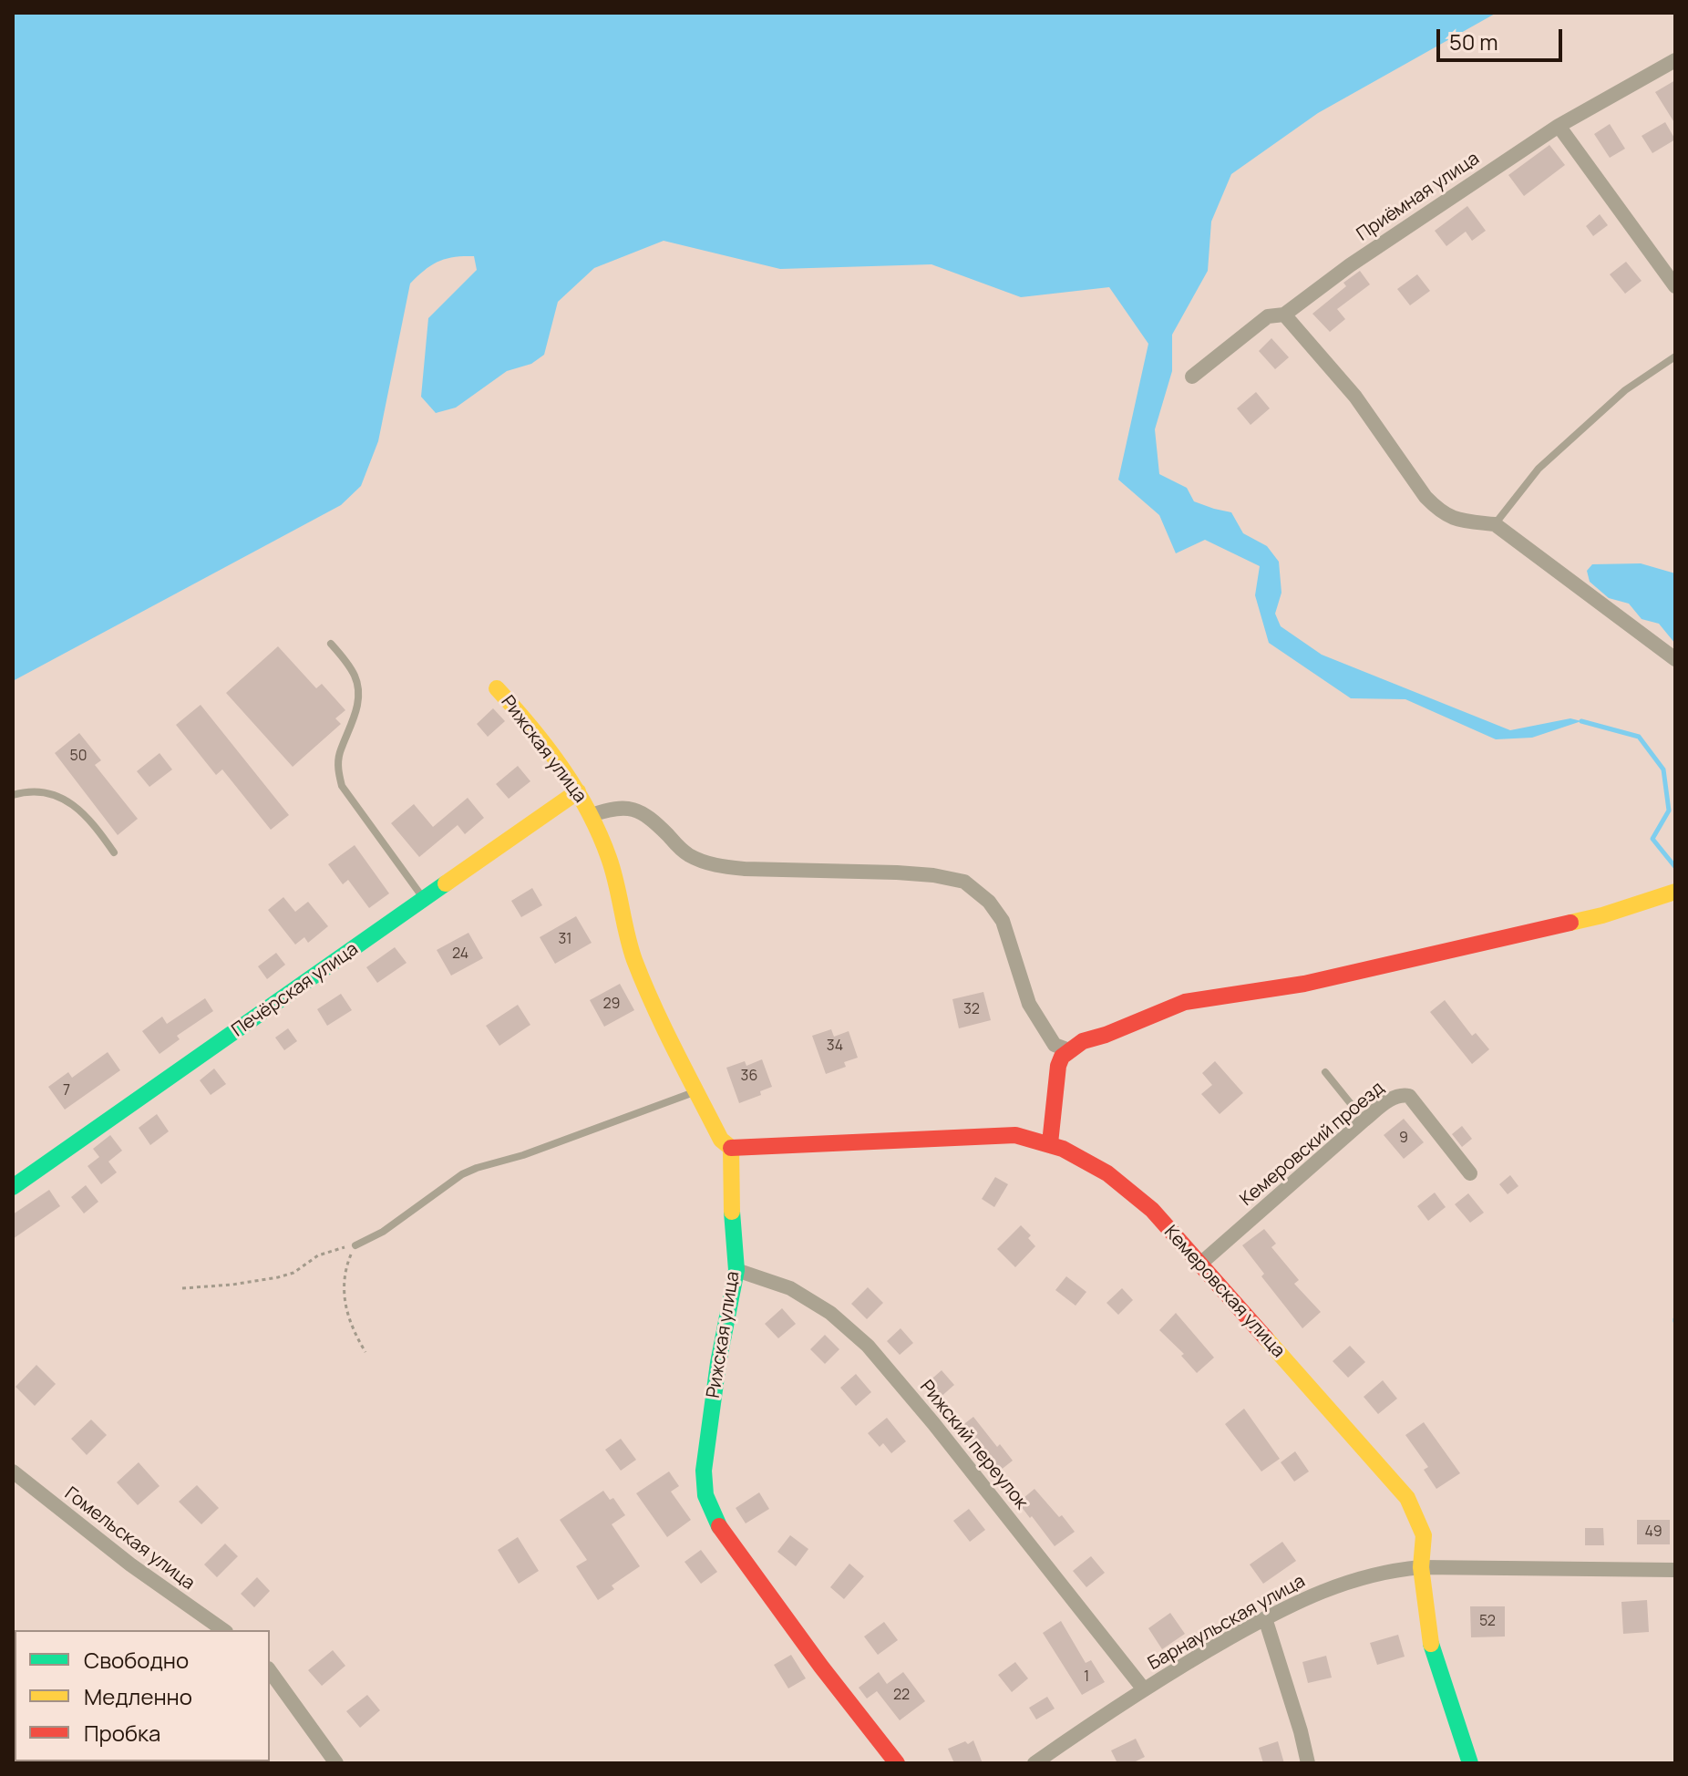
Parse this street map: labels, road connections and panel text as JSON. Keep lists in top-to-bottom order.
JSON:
{
  "streets": {
    "street": [
      "Приёмная улица",
      "Рижская улица",
      "Печёрская улица",
      "Кемеровский проезд",
      "Кемеровская улица",
      "Рижский переулок",
      "Гомельская улица",
      "Барнаульская улица"
    ]
  },
  "crossings": [
    ["Рижская улица", "Печёрская улица"],
    ["Рижская улица", "Кемеровская улица"],
    ["Рижская улица", "Рижский переулок"],
    ["Кемеровский проезд", "Кемеровская улица"],
    ["Кемеровская улица", "Барнаульская улица"],
    ["Рижский переулок", "Барнаульская улица"]
  ],
  "house_numbers": [
    "50",
    "31",
    "24",
    "29",
    "32",
    "34",
    "36",
    "7",
    "9",
    "49",
    "52",
    "1",
    "22"
  ],
  "legend": ["Свободно", "Медленно", "Пробка"],
  "scale_bar": "50 m"
}
